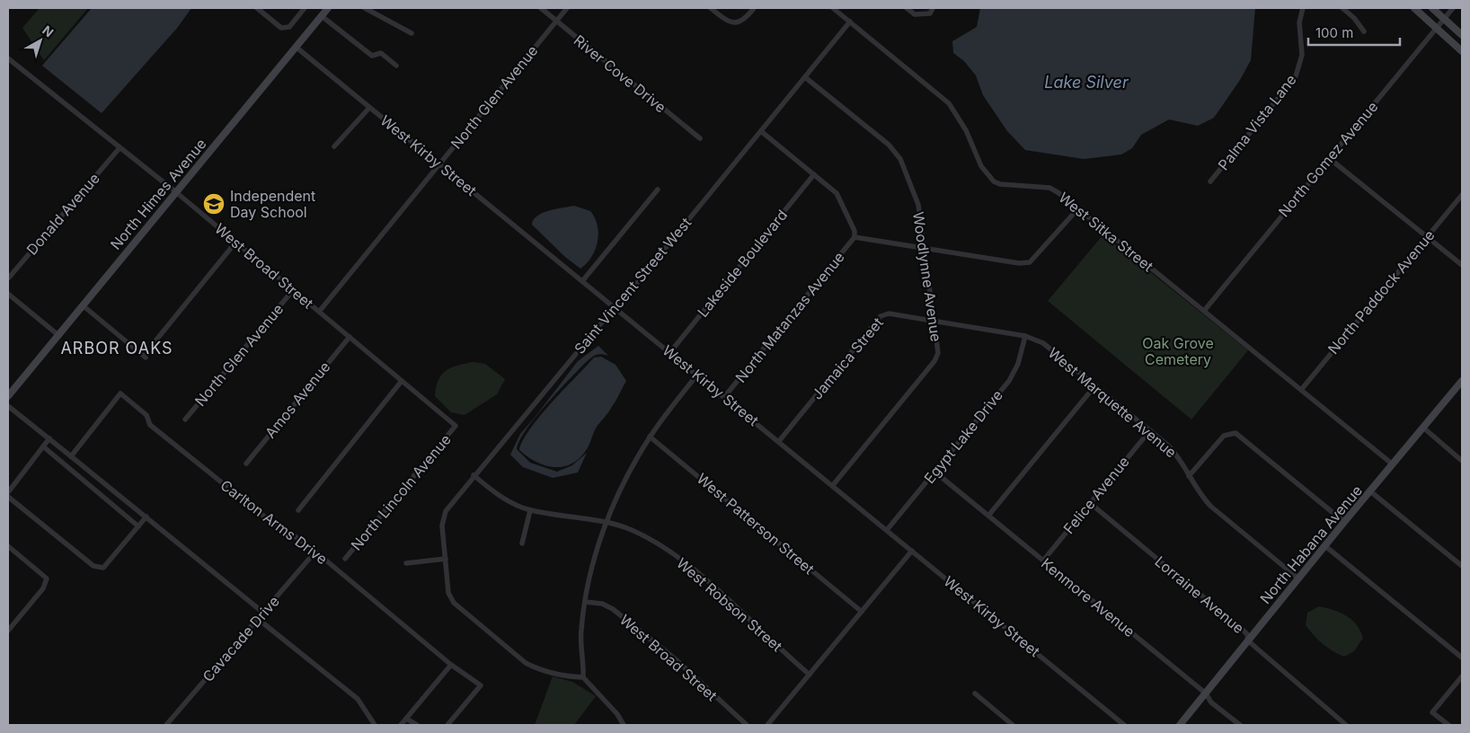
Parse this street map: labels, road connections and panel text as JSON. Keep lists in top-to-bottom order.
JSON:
{
  "streets": {
    "street": [
      "River Cove Drive",
      "North Glen Avenue",
      "Palma Vista Lane",
      "West Kirby Street",
      "North Gomez Avenue",
      "North Himes Avenue",
      "Donald Avenue",
      "West Sitka Street",
      "Lakeside Boulevard",
      "West Broad Street",
      "Woodlynne Avenue",
      "Saint Vincent Street West",
      "North Paddock Avenue",
      "North Matanzas Avenue",
      "Jamaica Street",
      "Amos Avenue",
      "West Marquette Avenue",
      "Egypt Lake Drive",
      "North Lincoln Avenue",
      "Felice Avenue",
      "Carlton Arms Drive",
      "West Patterson Street",
      "North Habana Avenue",
      "Lorraine Avenue",
      "Kenmore Avenue",
      "West Robson Street",
      "Cavacade Drive"
    ]
  },
  "crossings": [
    ["River Cove Drive", "North Glen Avenue"],
    ["North Glen Avenue", "West Kirby Street"],
    ["North Glen Avenue", "West Broad Street"],
    ["West Kirby Street", "North Himes Avenue"],
    ["West Kirby Street", "Lakeside Boulevard"],
    ["West Kirby Street", "Woodlynne Avenue"],
    ["West Kirby Street", "Saint Vincent Street West"],
    ["West Kirby Street", "North Matanzas Avenue"],
    ["West Kirby Street", "Jamaica Street"],
    ["West Kirby Street", "Egypt Lake Drive"],
    ["North Gomez Avenue", "West Sitka Street"],
    ["North Himes Avenue", "West Broad Street"],
    ["Donald Avenue", "West Broad Street"],
    ["West Sitka Street", "Saint Vincent Street West"],
    ["West Sitka Street", "North Paddock Avenue"],
    ["West Sitka Street", "North Habana Avenue"],
    ["West Broad Street", "Amos Avenue"],
    ["West Broad Street", "North Lincoln Avenue"],
    ["Woodlynne Avenue", "Saint Vincent Street West"],
    ["Woodlynne Avenue", "Jamaica Street"],
    ["Woodlynne Avenue", "West Marquette Avenue"],
    ["Saint Vincent Street West", "West Robson Street"],
    ["Jamaica Street", "West Marquette Avenue"],
    ["West Marquette Avenue", "Egypt Lake Drive"],
    ["West Marquette Avenue", "Felice Avenue"],
    ["West Marquette Avenue", "North Habana Avenue"],
    ["Egypt Lake Drive", "Kenmore Avenue"],
    ["Felice Avenue", "Lorraine Avenue"],
    ["Felice Avenue", "Kenmore Avenue"],
    ["Carlton Arms Drive", "Cavacade Drive"],
    ["North Habana Avenue", "Lorraine Avenue"],
    ["North Habana Avenue", "Kenmore Avenue"]
  ],
  "districts": ["ARBOR OAKS"],
  "water": ["Lake Silver"],
  "parks": ["Oak Grove Cemetery"],
  "places": {
    "school or university": ["Independent Day School"]
  },
  "scale_bar": "100 m",
  "north": "top right"
}
